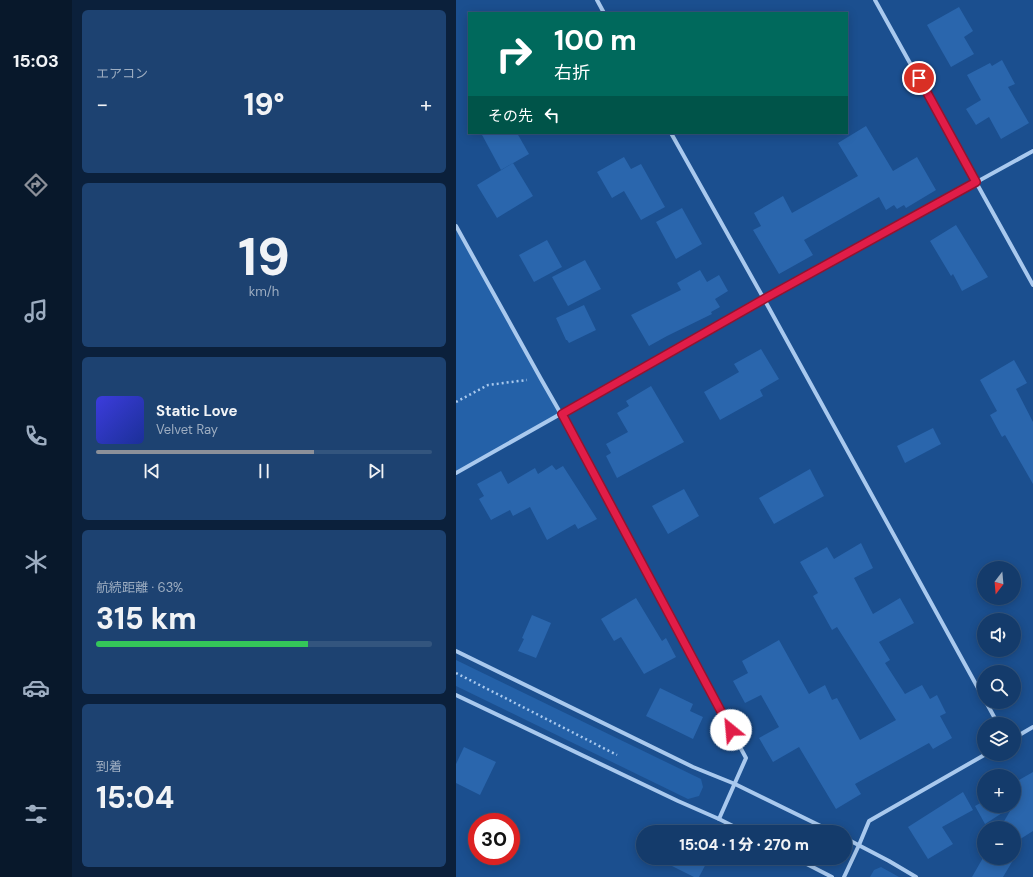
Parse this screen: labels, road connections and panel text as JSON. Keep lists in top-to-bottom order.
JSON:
{
  "north": "bottom",
  "page": {
    "tabs": "15:03",
    "tile": [
      "エアコン",
      ["19", "km/h"],
      ["航続距離 · 63%", "315 km"],
      ["到着", "15:04"]
    ],
    "turn": ["100 m", "右折"],
    "heat": ["−", "19°", "+"],
    "then": "その先",
    "song": ["Static Love", "Velvet Ray"],
    "map_buttons": ["+", "−"],
    "limit": "30",
    "trip": "15:04 · 1 分 · 270 m"
  }
}
